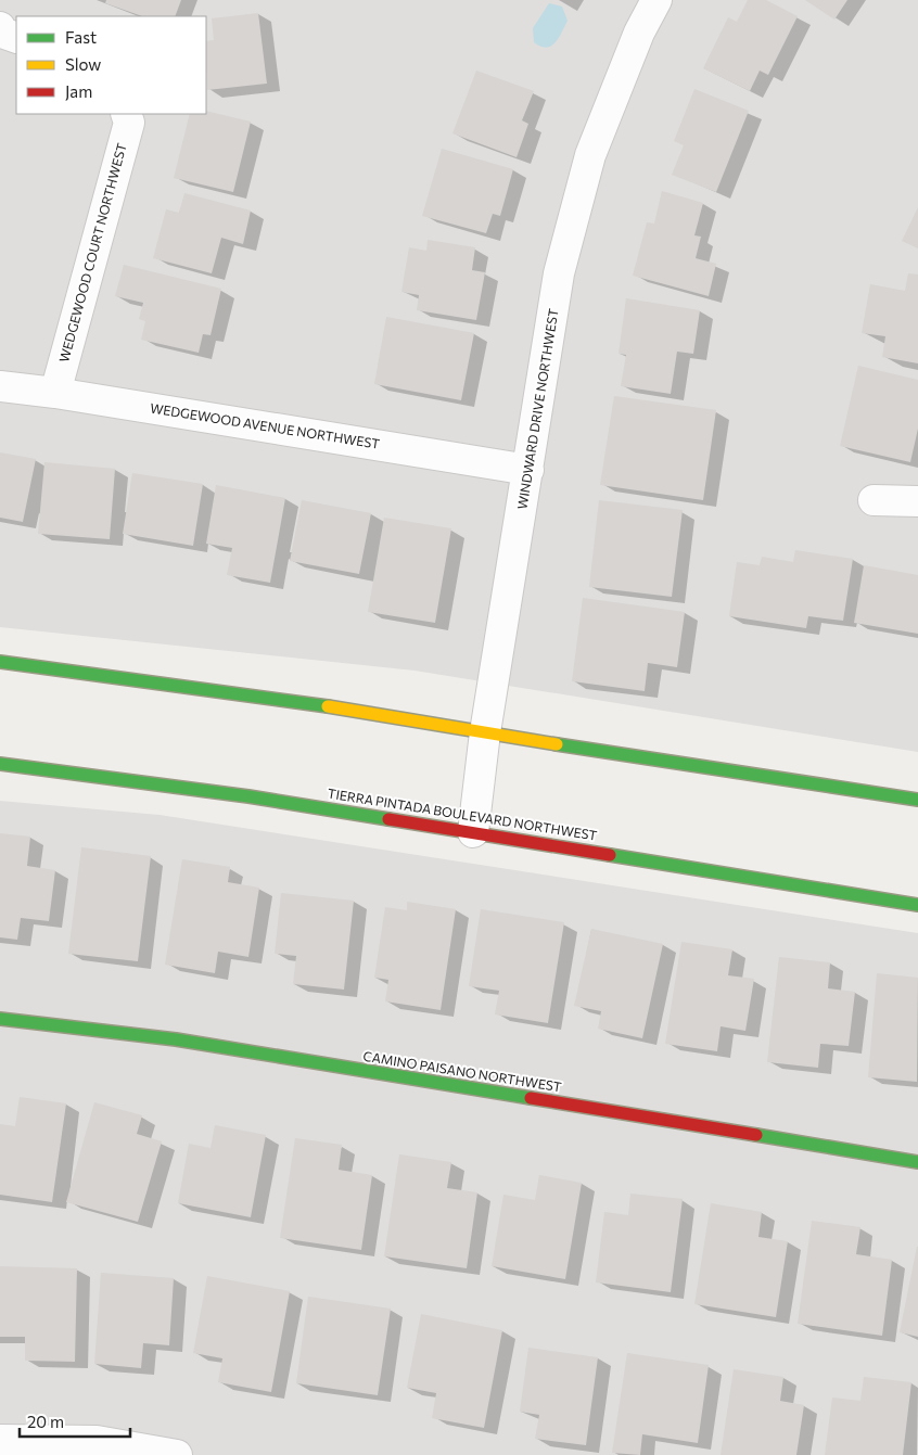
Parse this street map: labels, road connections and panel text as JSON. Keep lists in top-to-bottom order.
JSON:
{
  "streets": {
    "main road": ["TIERRA PINTADA BOULEVARD NORTHWEST", "CAMINO PAISANO NORTHWEST"],
    "street": ["WEDGEWOOD COURT NORTHWEST", "WINDWARD DRIVE NORTHWEST", "WEDGEWOOD AVENUE NORTHWEST"]
  },
  "crossings": [
    ["WEDGEWOOD COURT NORTHWEST", "WEDGEWOOD AVENUE NORTHWEST"],
    ["WINDWARD DRIVE NORTHWEST", "WEDGEWOOD AVENUE NORTHWEST"],
    ["WINDWARD DRIVE NORTHWEST", "TIERRA PINTADA BOULEVARD NORTHWEST"]
  ],
  "legend": ["Fast", "Slow", "Jam"],
  "scale_bar": "20 m"
}
